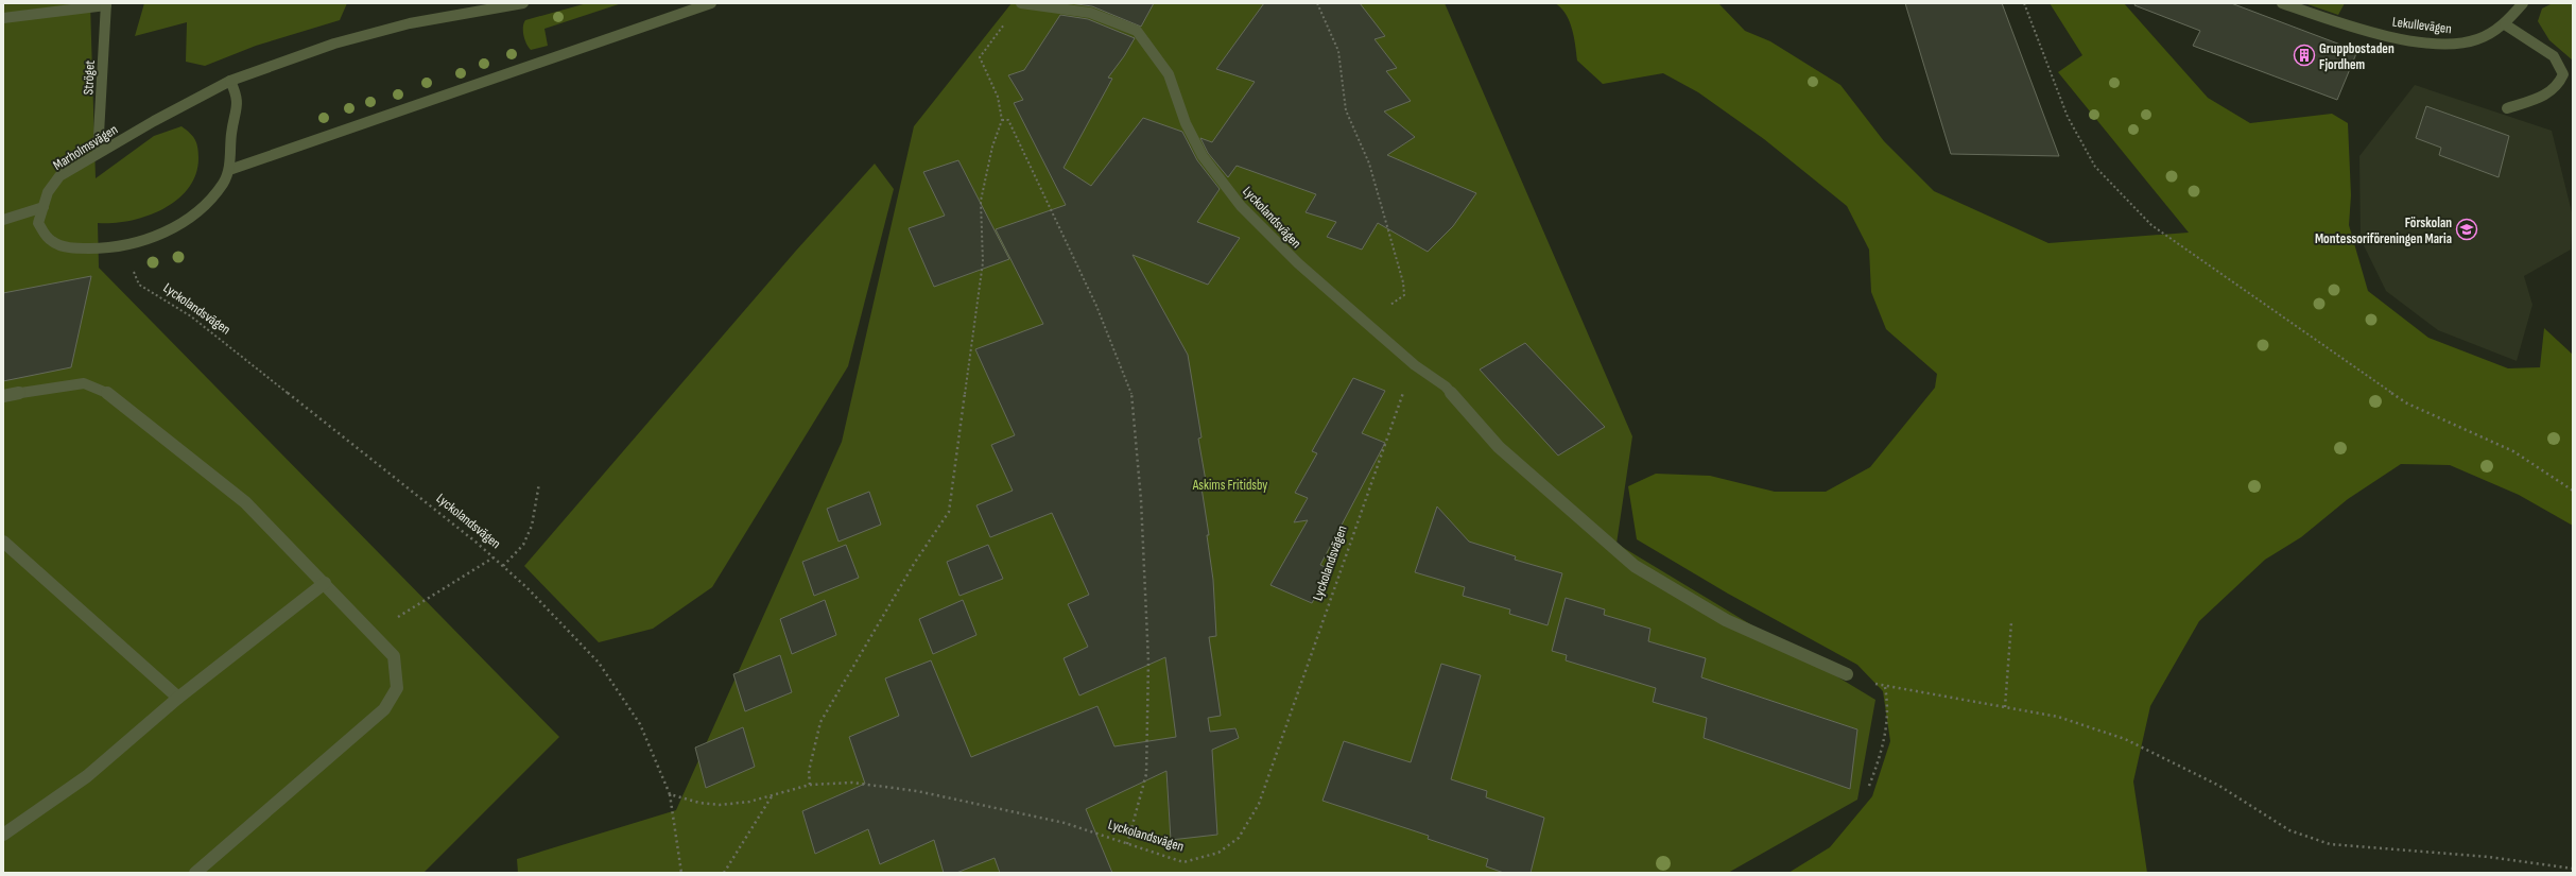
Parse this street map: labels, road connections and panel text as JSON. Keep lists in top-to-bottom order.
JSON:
{
  "streets": {
    "street": [
      "Lekullevägen",
      "Ströget",
      "Marholmsvägen",
      "Lyckolandsvägen"
    ]
  },
  "crossings": [
    ["Ströget", "Marholmsvägen"],
    ["Marholmsvägen", "Lyckolandsvägen"]
  ],
  "parks": ["Askims Fritidsby"],
  "places": {
    "building": ["Gruppbostaden Fjordhem"],
    "school or university": ["Förskolan Montessoriföreningen Maria"]
  }
}
